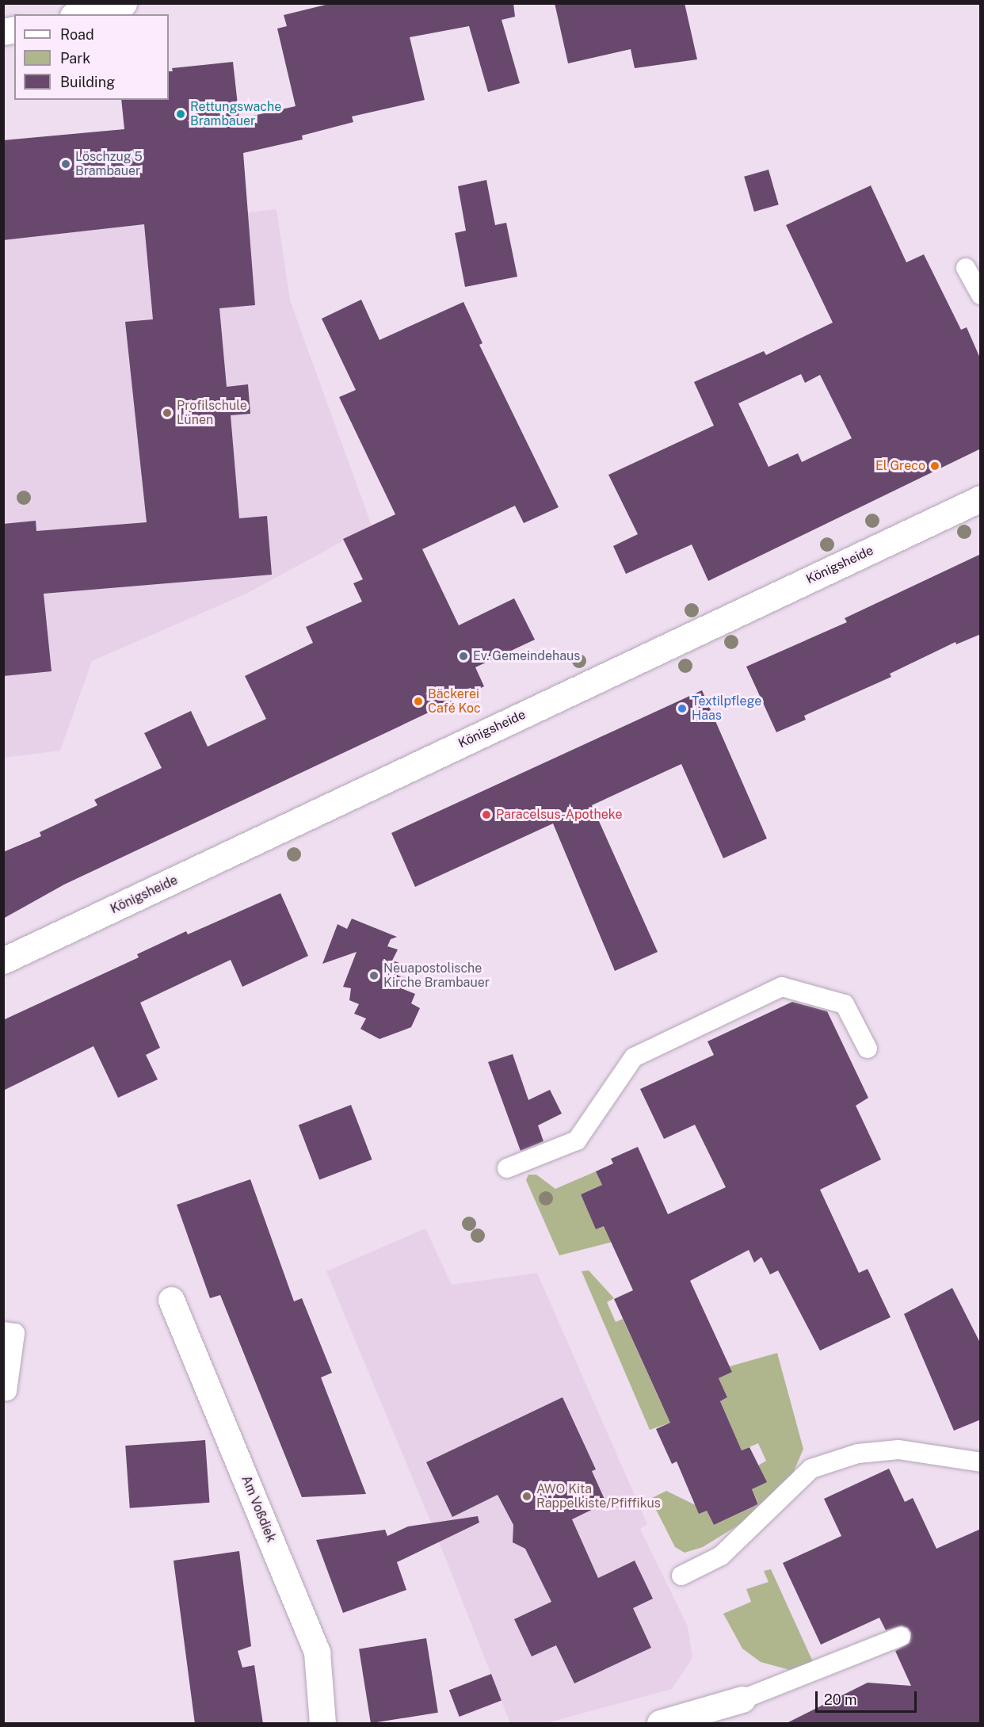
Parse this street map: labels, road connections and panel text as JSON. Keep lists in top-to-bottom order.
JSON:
{
  "streets": {
    "main road": ["Königsheide", "Am Voßdiek"]
  },
  "places": [
    "Rettungswache Brambauer",
    "Löschzug 5 Brambauer",
    "Profilschule Lünen",
    "El Greco",
    "Ev. Gemeindehaus",
    "Bäckerei Café Koc",
    "Textilpflege Haas",
    "Paracelsus-Apotheke",
    "Neuapostolische Kirche Brambauer",
    "AWO Kita Rappelkiste/Pfiffikus"
  ],
  "legend": ["Road", "Park", "Building"],
  "scale_bar": "20 m"
}
